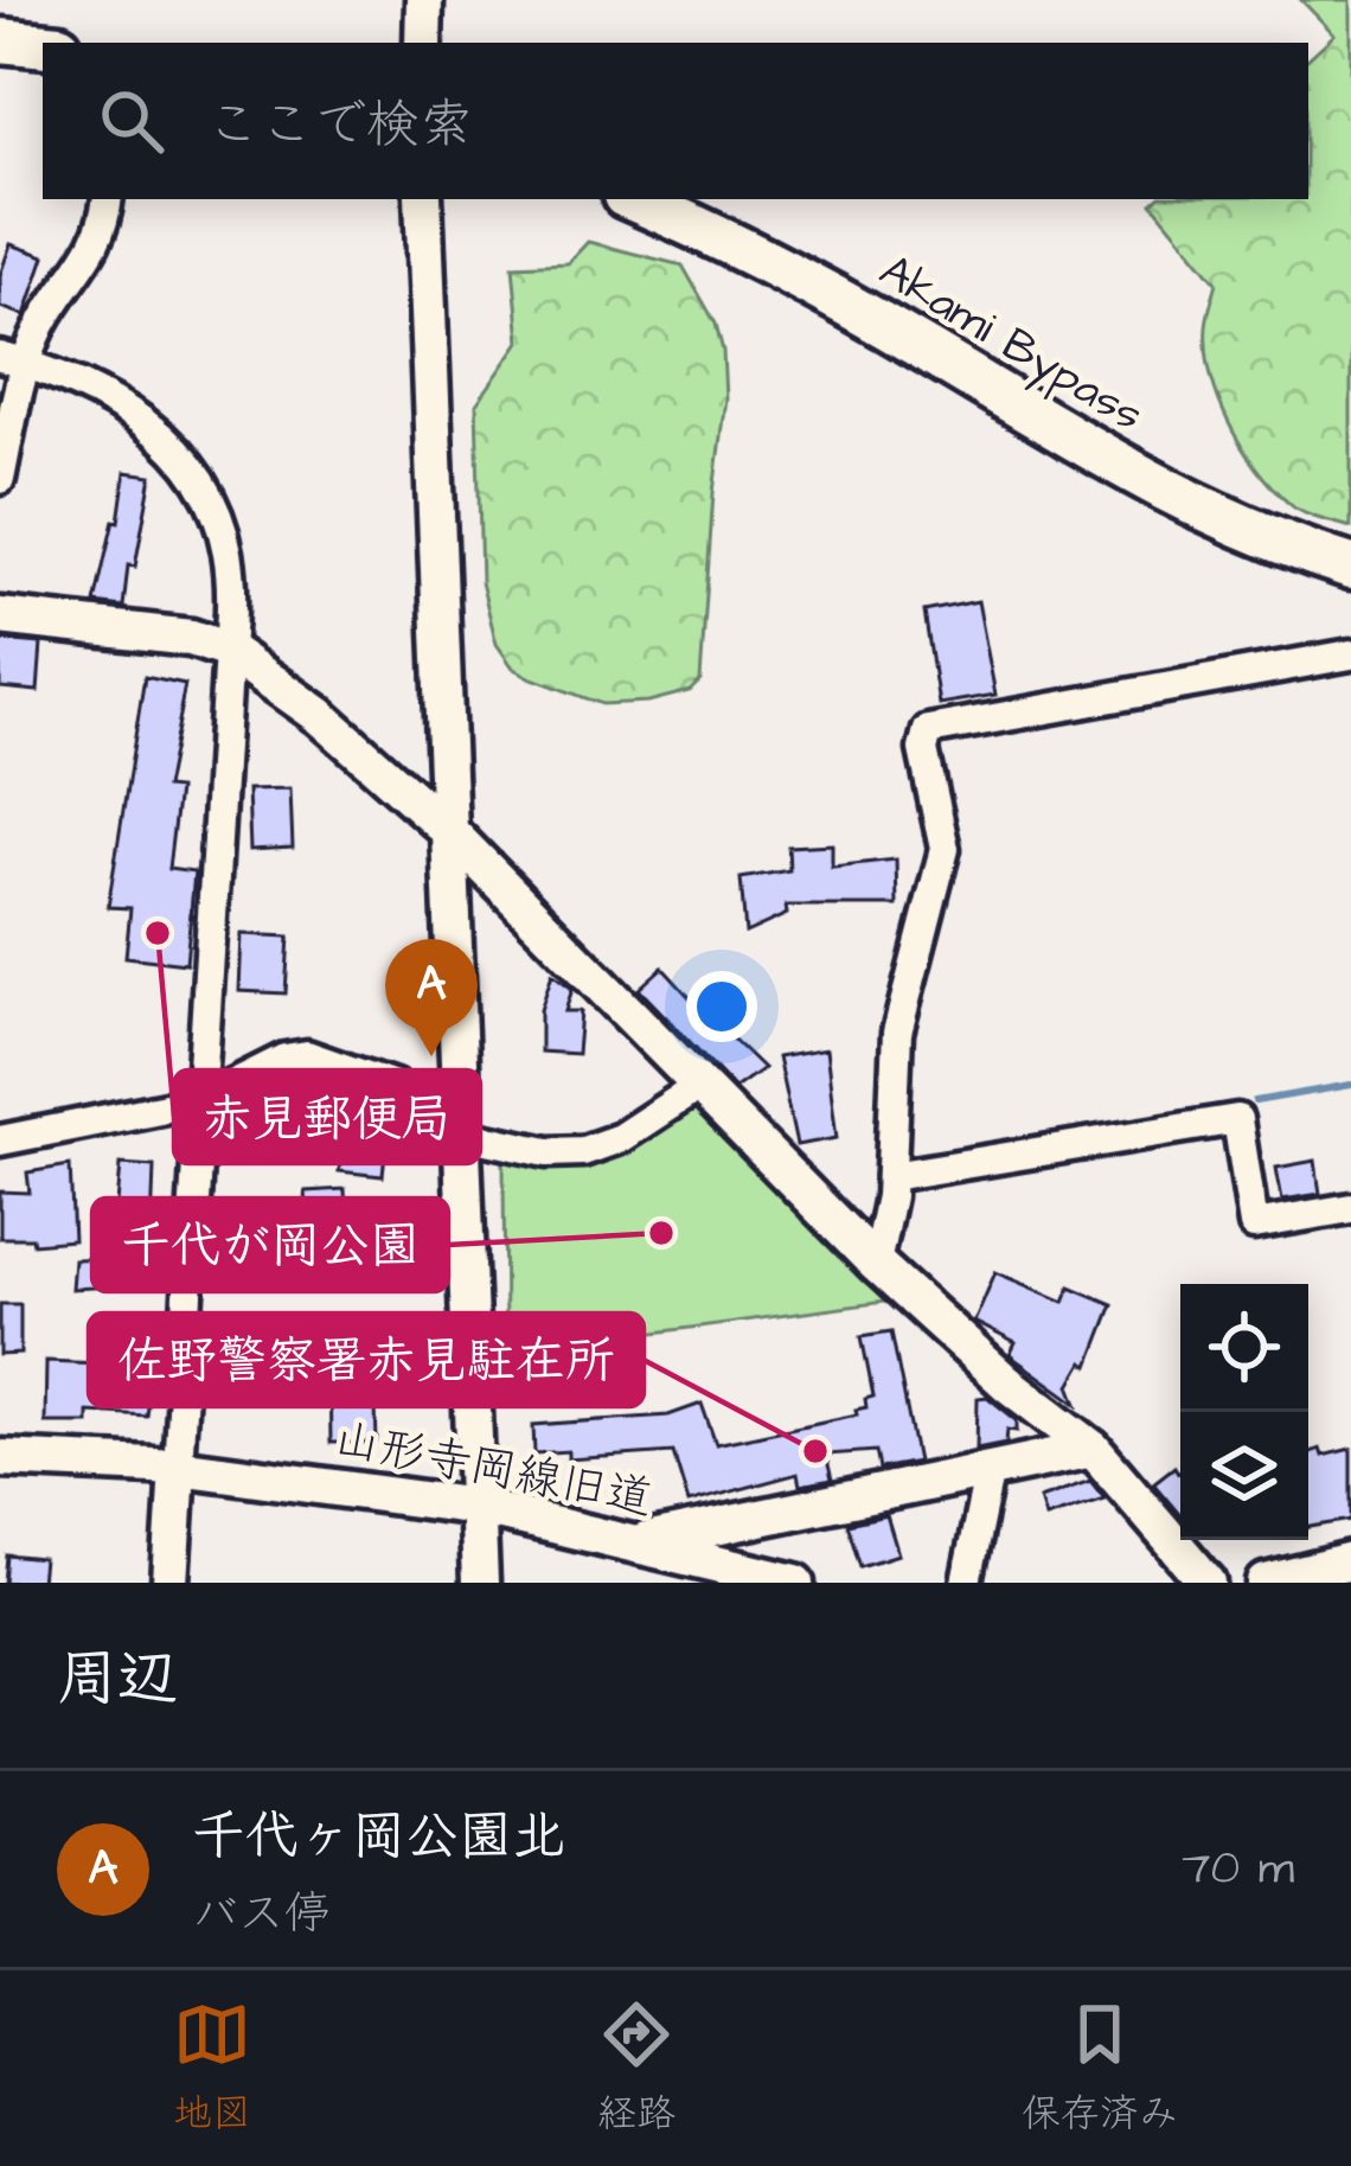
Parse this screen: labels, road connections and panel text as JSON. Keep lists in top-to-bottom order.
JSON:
{
  "streets": {
    "main road": ["Akami Bypass"],
    "street": ["山形寺岡線旧道"]
  },
  "places": ["赤見郵便局", "千代が岡公園", "佐野警察署赤見駐在所"],
  "page": {
    "search": "ここで検索",
    "pins": "A",
    "heading": "周辺",
    "list": [
      {
        "mark": "A",
        "name": "千代ヶ岡公園北",
        "note": "バス停",
        "value": "70 m"
      }
    ],
    "nav": ["地図", "経路", "保存済み"]
  }
}
